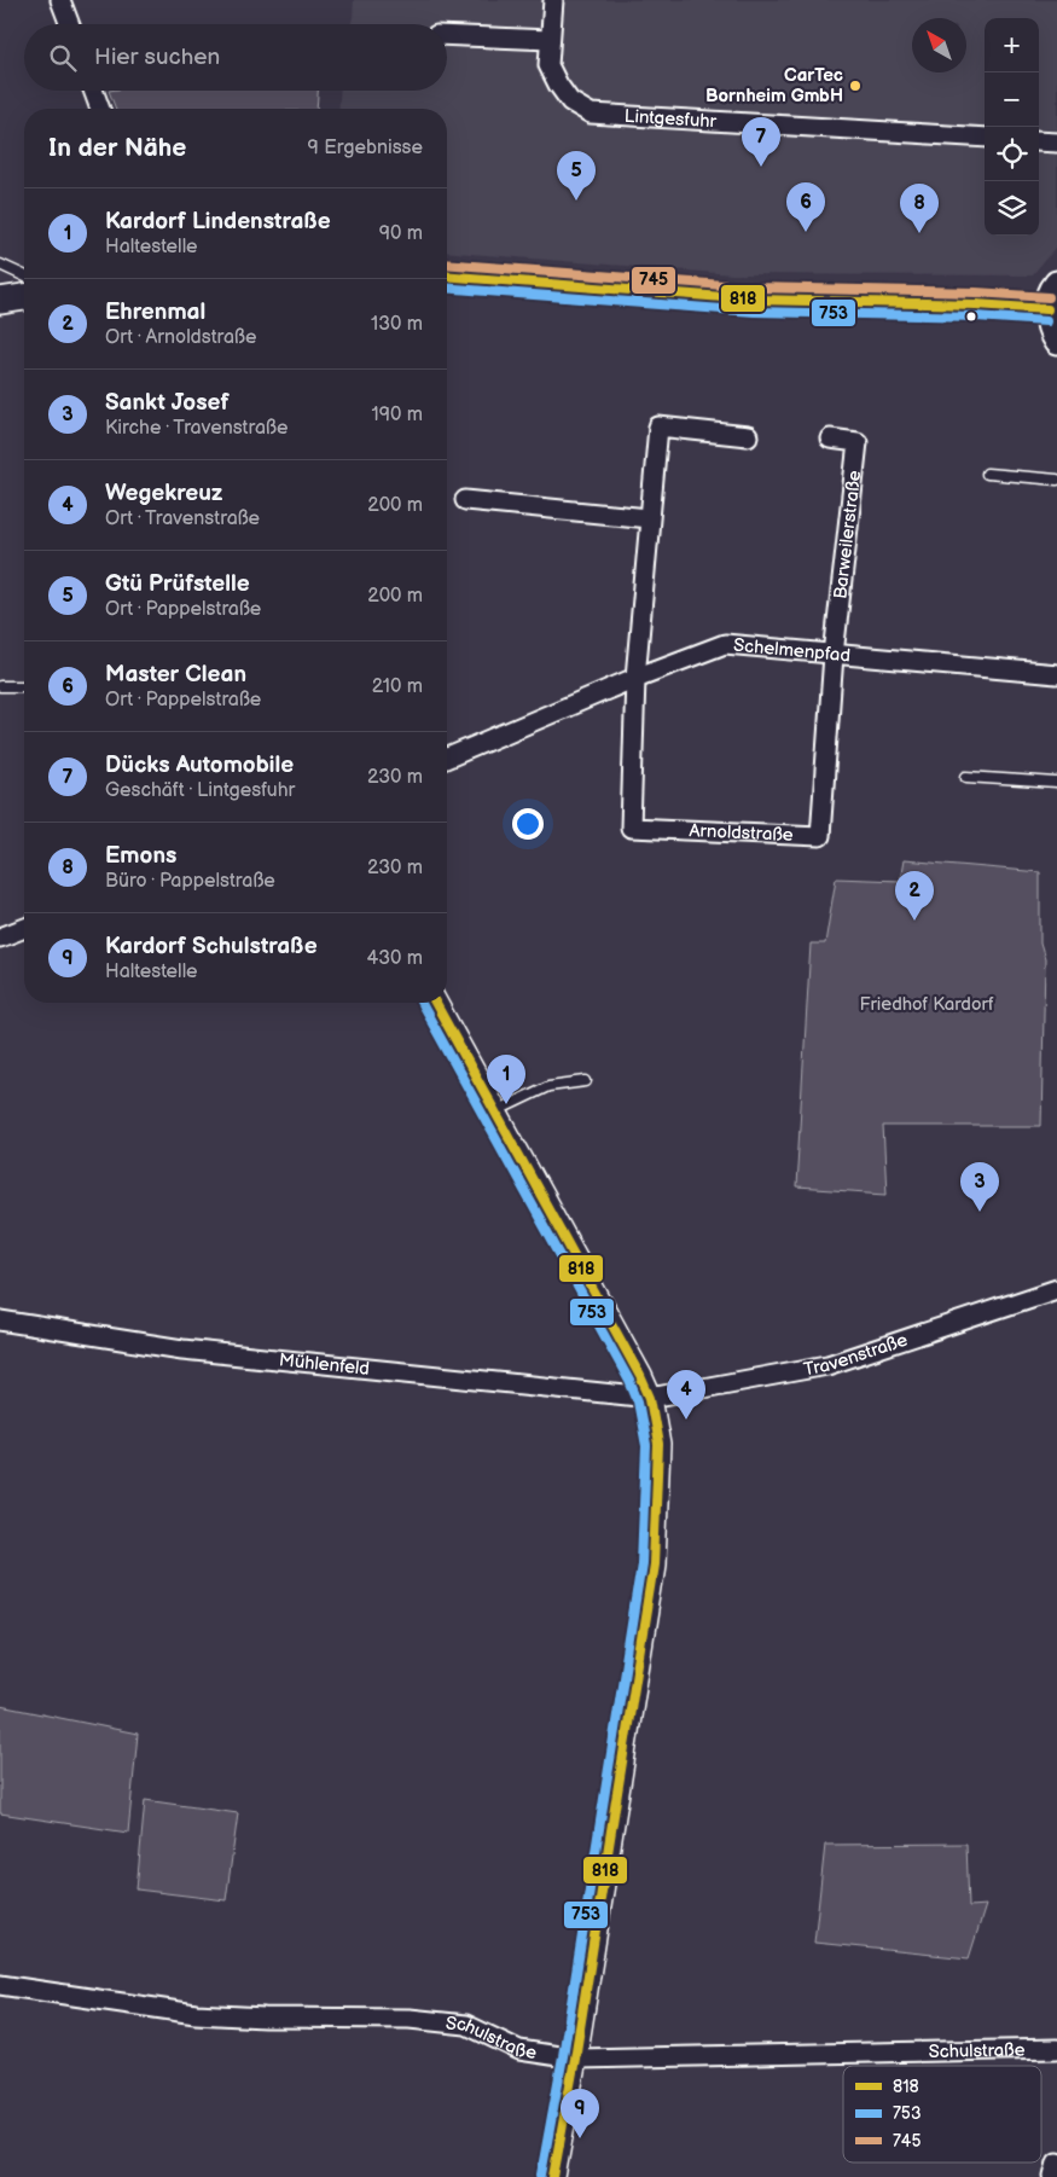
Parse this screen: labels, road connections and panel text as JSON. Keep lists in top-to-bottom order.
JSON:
{
  "streets": {
    "street": [
      "Lintgesfuhr",
      "Barweilerstraße",
      "Schelmenpfad",
      "Arnoldstraße",
      "Travenstraße",
      "Mühlenfeld",
      "Schulstraße"
    ]
  },
  "crossings": [
    ["Barweilerstraße", "Schelmenpfad"],
    ["Barweilerstraße", "Arnoldstraße"],
    ["Schelmenpfad", "Arnoldstraße"],
    ["Travenstraße", "Mühlenfeld"]
  ],
  "parks": ["Friedhof Kardorf"],
  "places": ["CarTec Bornheim GmbH"],
  "lines": ["transit line 745", "transit line 818", "transit line 753"],
  "legend": ["818", "753", "745"],
  "north": "top left",
  "page": {
    "map_buttons": ["+", "−"],
    "search": "Hier suchen",
    "heading": ["In der Nähe", "9 Ergebnisse"],
    "pins": [
      "7",
      "5",
      "6",
      "8",
      "2",
      "1",
      "3",
      "4",
      "9"
    ],
    "list": [
      {
        "mark": "1",
        "name": "Kardorf Lindenstraße",
        "note": "Haltestelle",
        "value": "90 m"
      },
      {
        "mark": "2",
        "name": "Ehrenmal",
        "note": "Ort · Arnoldstraße",
        "value": "130 m"
      },
      {
        "mark": "3",
        "name": "Sankt Josef",
        "note": "Kirche · Travenstraße",
        "value": "190 m"
      },
      {
        "mark": "4",
        "name": "Wegekreuz",
        "note": "Ort · Travenstraße",
        "value": "200 m"
      },
      {
        "mark": "5",
        "name": "Gtü Prüfstelle",
        "note": "Ort · Pappelstraße",
        "value": "200 m"
      },
      {
        "mark": "6",
        "name": "Master Clean",
        "note": "Ort · Pappelstraße",
        "value": "210 m"
      },
      {
        "mark": "7",
        "name": "Dücks Automobile",
        "note": "Geschäft · Lintgesfuhr",
        "value": "230 m"
      },
      {
        "mark": "8",
        "name": "Emons",
        "note": "Büro · Pappelstraße",
        "value": "230 m"
      },
      {
        "mark": "9",
        "name": "Kardorf Schulstraße",
        "note": "Haltestelle",
        "value": "430 m"
      }
    ]
  }
}
